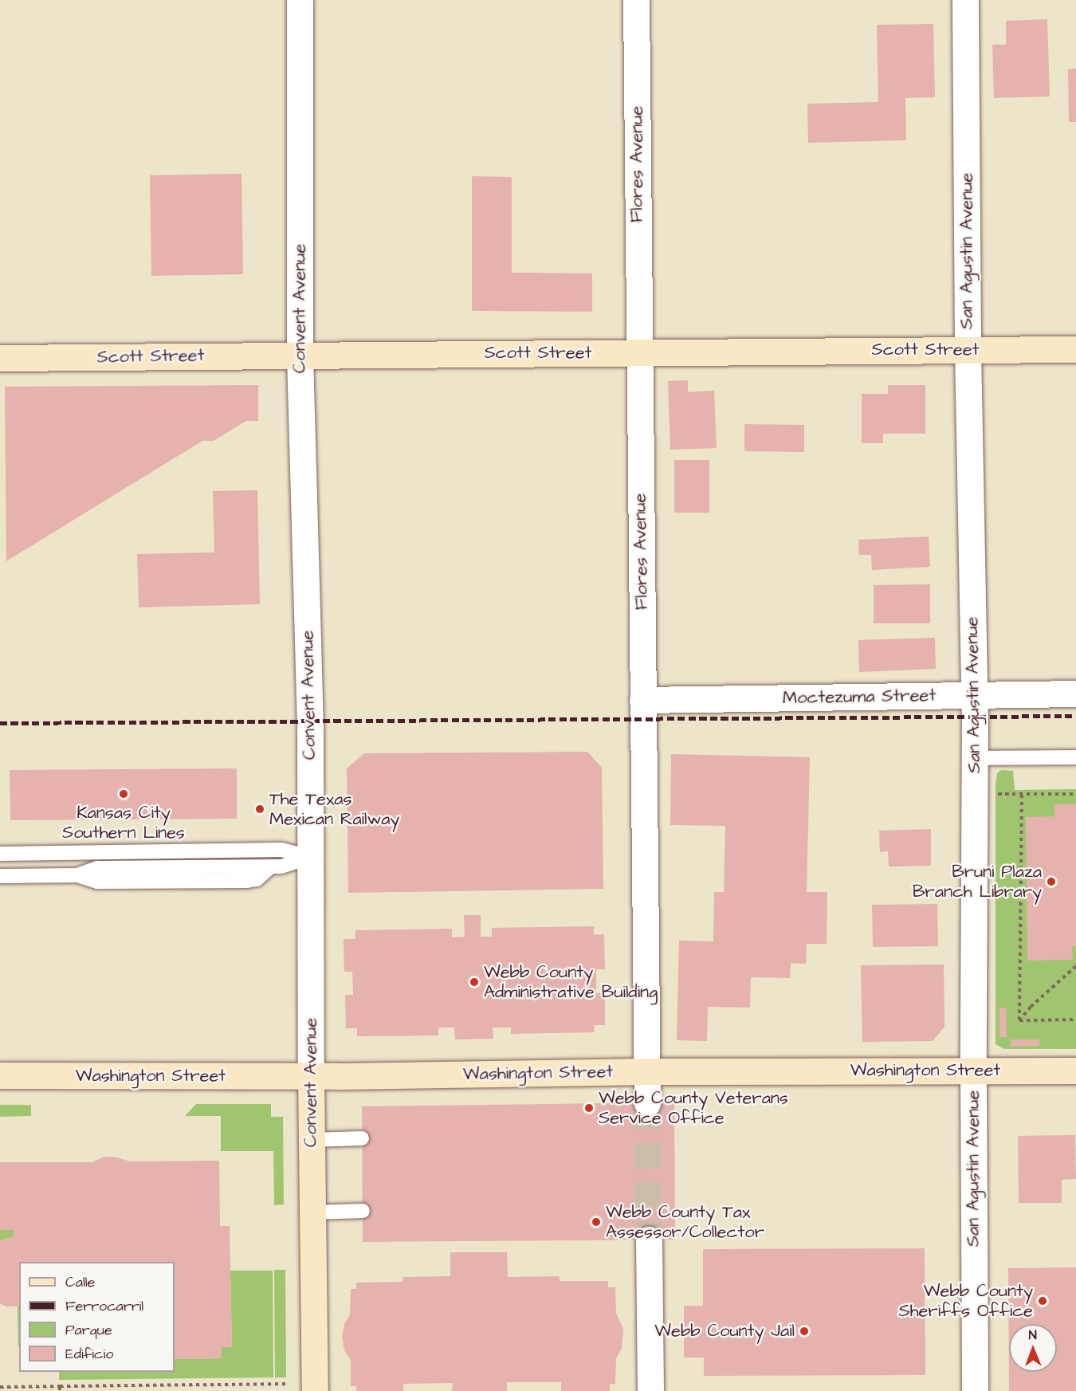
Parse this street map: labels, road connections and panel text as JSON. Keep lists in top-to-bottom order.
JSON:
{
  "streets": {
    "street": [
      "Flores Avenue",
      "San Agustin Avenue",
      "Convent Avenue",
      "Scott Street",
      "Moctezuma Street",
      "Washington Street"
    ]
  },
  "crossings": [
    ["Flores Avenue", "Scott Street"],
    ["Flores Avenue", "Moctezuma Street"],
    ["Flores Avenue", "Washington Street"],
    ["San Agustin Avenue", "Scott Street"],
    ["San Agustin Avenue", "Moctezuma Street"],
    ["San Agustin Avenue", "Washington Street"],
    ["Convent Avenue", "Scott Street"],
    ["Convent Avenue", "Washington Street"]
  ],
  "places": [
    "Kansas City Southern Lines",
    "The Texas Mexican Railway",
    "Bruni Plaza Branch Library",
    "Webb County Administrative Building",
    "Webb County Veterans Service Office",
    "Webb County Tax Assessor/Collector",
    "Webb County Sheriffs Office",
    "Webb County Jail"
  ],
  "legend": [
    "Calle",
    "Ferrocarril",
    "Parque",
    "Edificio"
  ],
  "north": "top"
}
